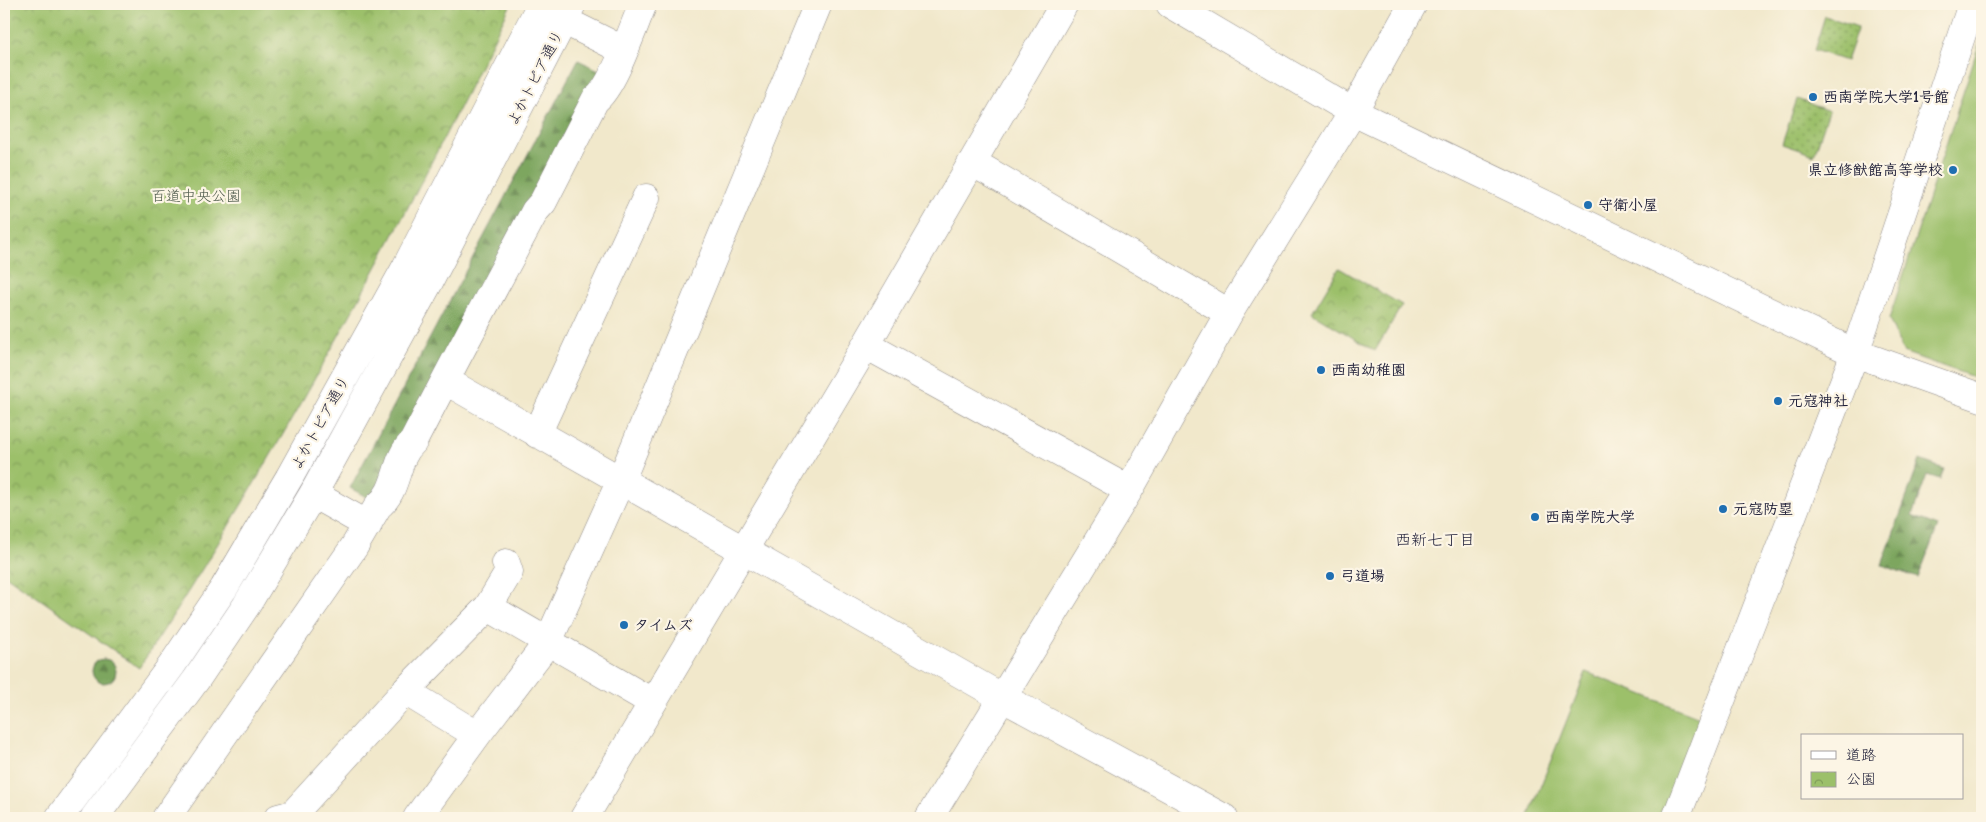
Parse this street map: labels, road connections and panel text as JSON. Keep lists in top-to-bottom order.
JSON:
{
  "streets": {
    "street": ["よかトピア通り"]
  },
  "districts": ["西新七丁目"],
  "parks": ["百道中央公園"],
  "places": [
    "西南学院大学1号館",
    "県立修猷館高等学校",
    "守衛小屋",
    "西南幼稚園",
    "元寇神社",
    "元寇防塁",
    "西南学院大学",
    "弓道場",
    "タイムズ"
  ],
  "legend": ["道路", "公園"]
}
